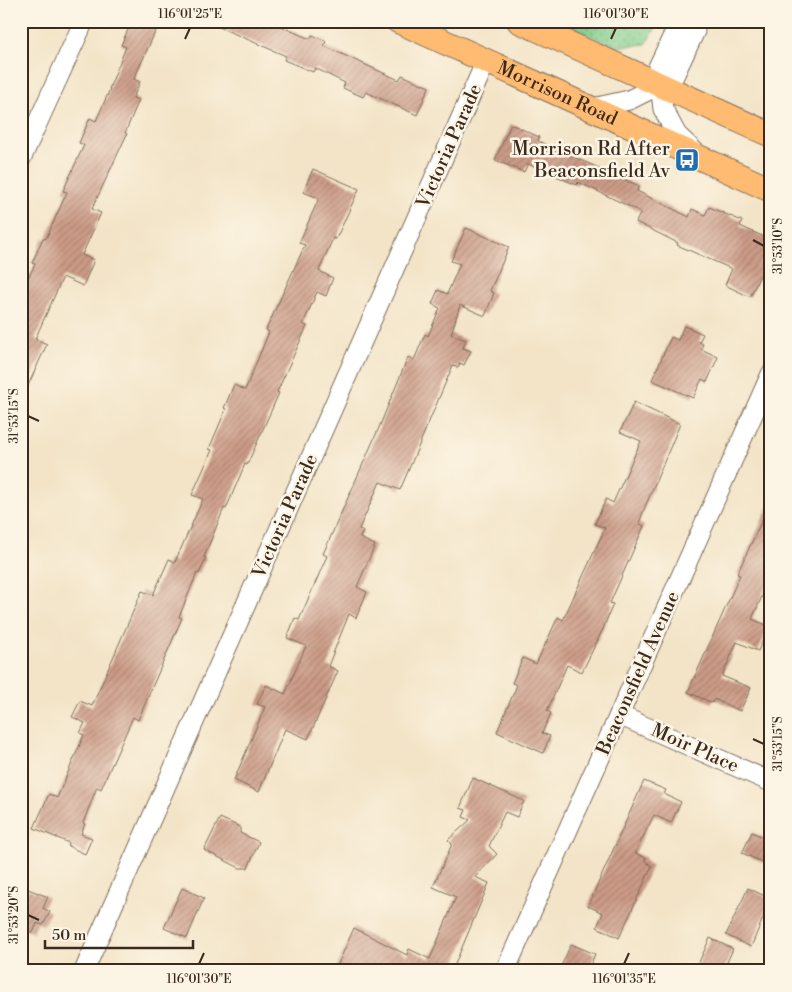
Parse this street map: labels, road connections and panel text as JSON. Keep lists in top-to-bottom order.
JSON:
{
  "streets": {
    "main road": ["Morrison Road"],
    "street": ["Victoria Parade", "Beaconsfield Avenue", "Moir Place"]
  },
  "crossings": [
    ["Morrison Road", "Victoria Parade"],
    ["Beaconsfield Avenue", "Moir Place"]
  ],
  "places": {
    "bus stop": ["Morrison Rd After Beaconsfield Av"]
  },
  "scale_bar": "50 m",
  "coordinates": [
    "116°01'25\"E",
    "116°01'30\"E",
    "31°53'10\"S",
    "31°53'15\"S",
    "31°53'20\"S",
    "116°01'35\"E"
  ]
}
